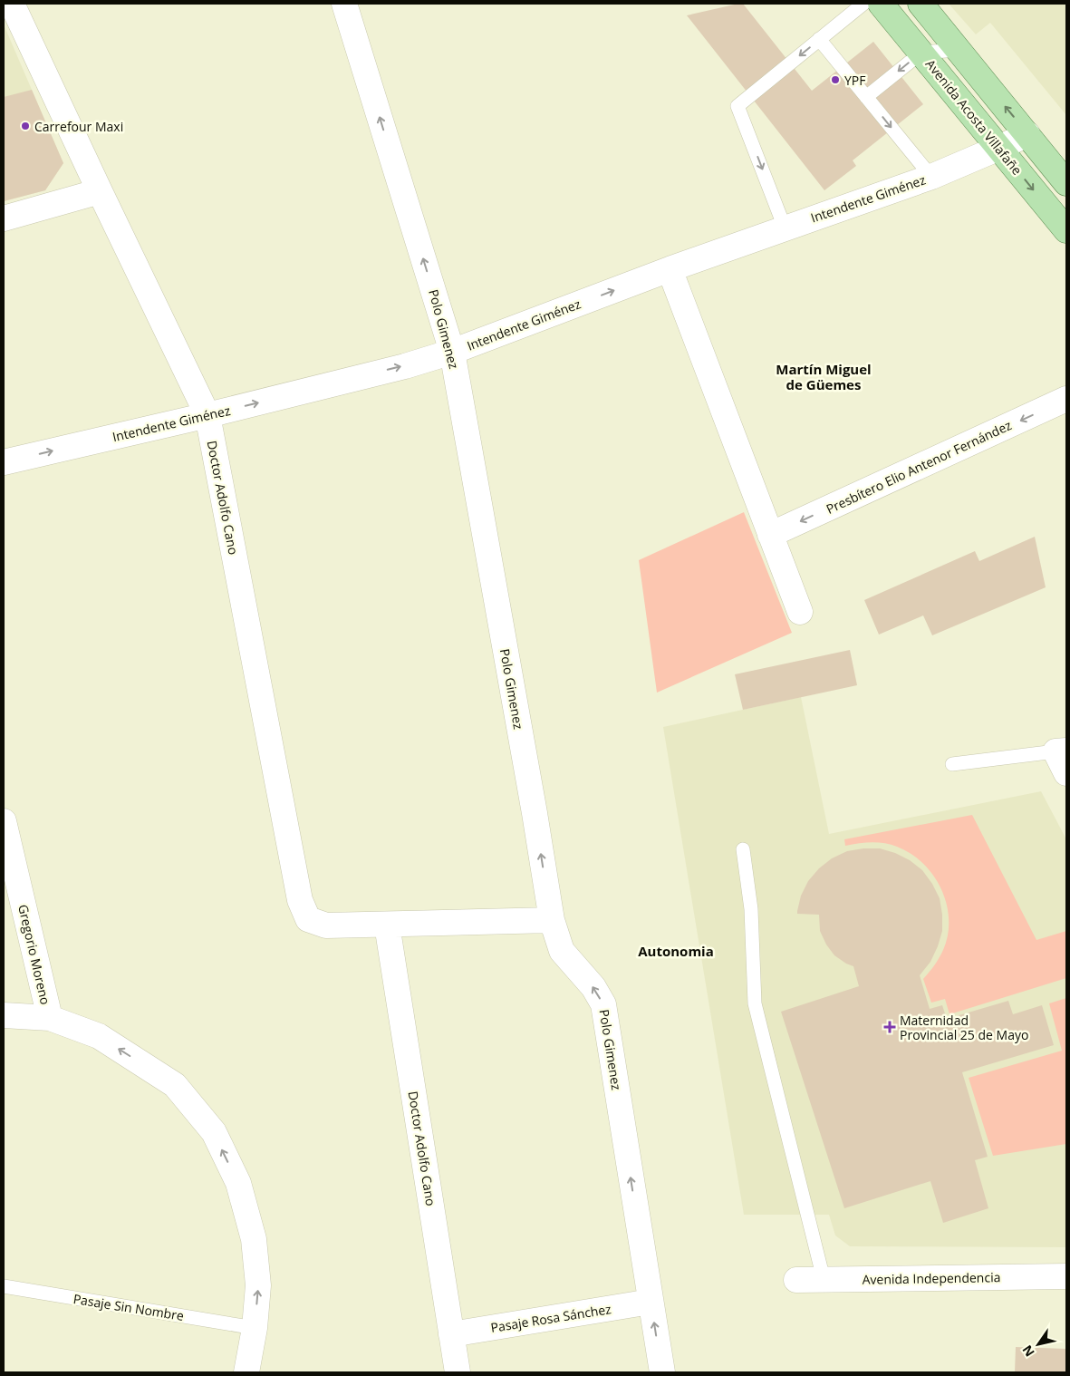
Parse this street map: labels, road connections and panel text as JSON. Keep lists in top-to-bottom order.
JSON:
{
  "streets": {
    "main road": ["Avenida Acosta Villafañe"],
    "street": [
      "Intendente Giménez",
      "Polo Gimenez",
      "Presbítero Elio Antenor Fernández",
      "Doctor Adolfo Cano",
      "Gregorio Moreno",
      "Avenida Independencia",
      "Pasaje Rosa Sánchez"
    ],
    "lane": ["Pasaje Sin Nombre"]
  },
  "crossings": [
    ["Avenida Acosta Villafañe", "Intendente Giménez"],
    ["Intendente Giménez", "Polo Gimenez"],
    ["Intendente Giménez", "Doctor Adolfo Cano"],
    ["Polo Gimenez", "Pasaje Rosa Sánchez"],
    ["Doctor Adolfo Cano", "Pasaje Rosa Sánchez"],
    ["Gregorio Moreno", "Pasaje Sin Nombre"]
  ],
  "one_way": [
    "Intendente Giménez",
    "Polo Gimenez",
    "Presbítero Elio Antenor Fernández",
    "Gregorio Moreno"
  ],
  "districts": ["Martín Miguel de Güemes", "Autonomia"],
  "places": {
    "other": ["YPF", "Carrefour Maxi"],
    "health": ["Maternidad Provincial 25 de Mayo"]
  },
  "north": "bottom left"
}
